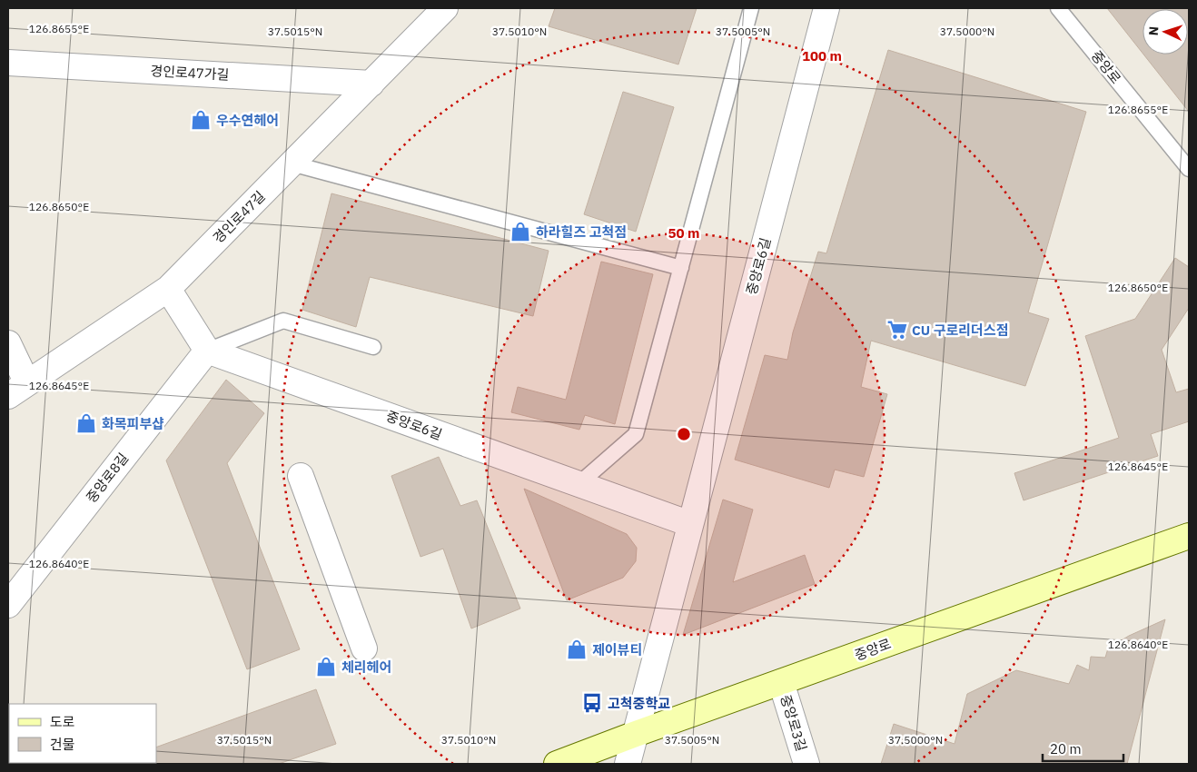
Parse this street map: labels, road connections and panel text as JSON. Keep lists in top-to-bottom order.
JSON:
{
  "streets": {
    "main road": ["중앙로"],
    "street": [
      "경인로47가길",
      "경인로47길",
      "중앙로6길",
      "중앙로8길",
      "중앙로3길"
    ]
  },
  "crossings": [
    ["중앙로", "중앙로6길"],
    ["중앙로", "중앙로3길"],
    ["경인로47가길", "경인로47길"],
    ["중앙로6길", "중앙로8길"]
  ],
  "places": {
    "shop": [
      "우수연헤어",
      "하라힐즈 고척점",
      "화목피부샵",
      "제이뷰티",
      "체리헤어"
    ],
    "supermarket": ["CU 구로리더스점"],
    "bus stop": ["고척중학교"]
  },
  "legend": ["도로", "건물"],
  "scale_bar": "20 m",
  "north": "left",
  "coordinates": [
    "126.8655°E",
    "37.5015°N",
    "37.5010°N",
    "37.5005°N",
    "37.5000°N",
    "126.8650°E",
    "126.8645°E",
    "126.8640°E"
  ],
  "rings": ["100 m", "50 m"]
}
